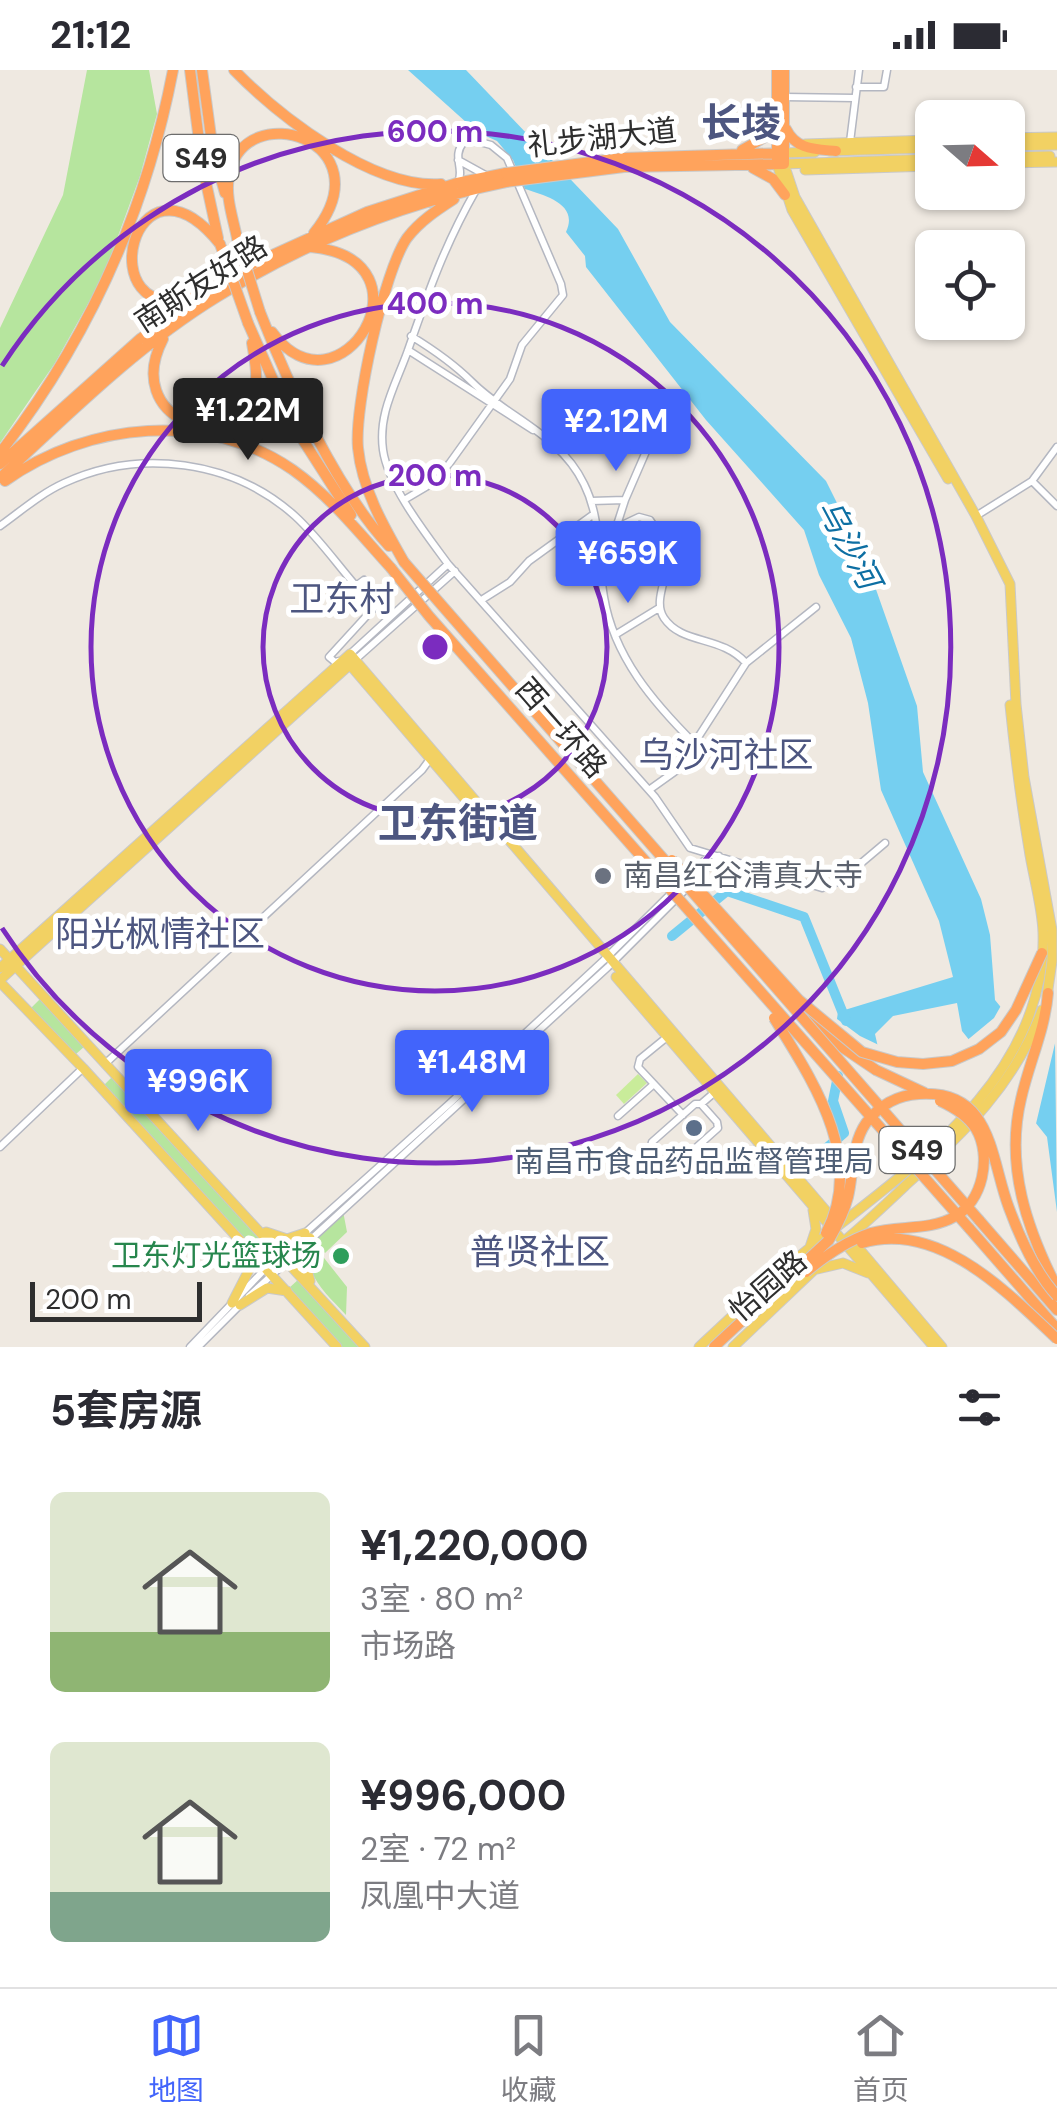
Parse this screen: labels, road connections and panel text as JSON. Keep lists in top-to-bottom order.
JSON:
{
  "streets": {
    "highway": [
      "礼步湖大道",
      "S49",
      "南斯友好路",
      "西一环路"
    ],
    "main road": ["怡园路"]
  },
  "crossings": [
    ["礼步湖大道", "南斯友好路"]
  ],
  "districts": [
    "长堎",
    "卫东村",
    "乌沙河社区",
    "卫东街道",
    "阳光枫情社区",
    "普贤社区"
  ],
  "water": ["乌沙河"],
  "places": ["南昌红谷清真大寺", "南昌市食品药品监督管理局", "卫东灯光篮球场"],
  "scale_bar": "200 m",
  "north": "right",
  "page": {
    "status": "21:12",
    "price": [
      "¥1.22M",
      "¥2.12M",
      "¥659K",
      "¥1.48M",
      "¥996K"
    ],
    "scale": "200 m",
    "heading": "5套房源",
    "list": [
      {
        "name": "¥1,220,000",
        "note": "3室 · 80 m² · 市场路"
      },
      {
        "name": "¥996,000",
        "note": "2室 · 72 m² · 凤凰中大道"
      }
    ],
    "tabs": ["地图", "收藏", "首页"]
  },
  "rings": ["600 m", "400 m", "200 m"]
}
